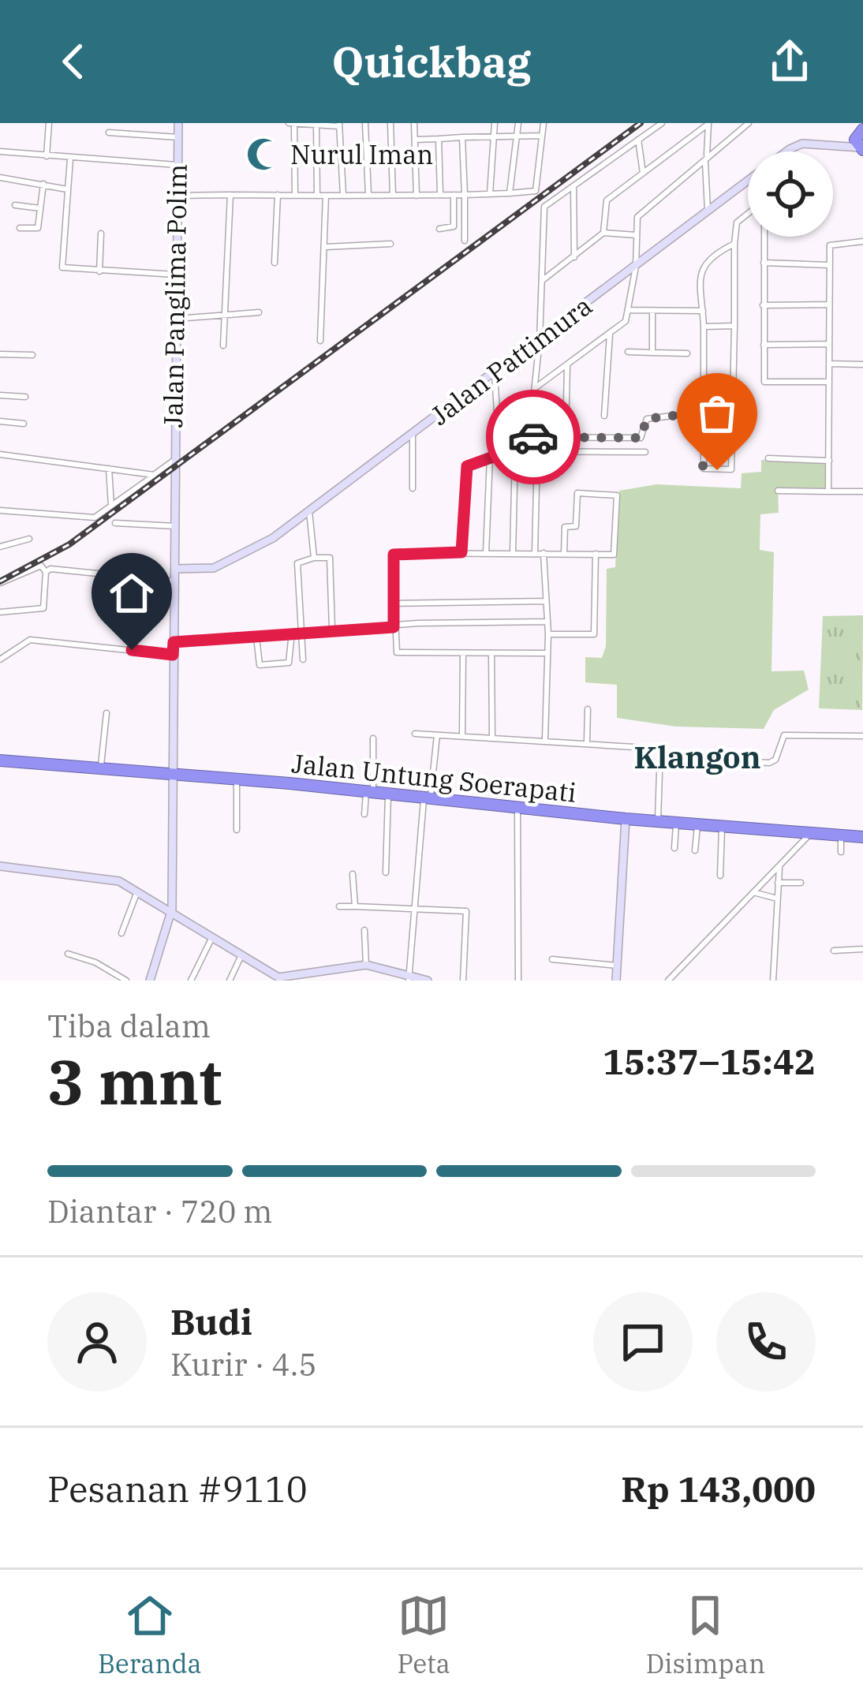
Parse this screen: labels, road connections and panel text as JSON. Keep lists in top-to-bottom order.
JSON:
{
  "streets": {
    "highway": ["Jalan Untung Soerapati"],
    "street": ["Jalan Panglima Polim", "Jalan Pattimura"]
  },
  "crossings": [
    ["Jalan Panglima Polim", "Jalan Pattimura"]
  ],
  "districts": ["Klangon"],
  "places": {
    "mosque": ["Nurul Iman"]
  },
  "page": {
    "header": "Quickbag",
    "heading": ["3 mnt", "Tiba dalam", "15:37–15:42"],
    "panel": [
      "Budi",
      "Kurir · 4.5",
      "Pesanan #9110",
      "Rp 143,000"
    ],
    "bar": "Diantar · 720 m",
    "tabs": ["Beranda", "Peta", "Disimpan"]
  }
}
